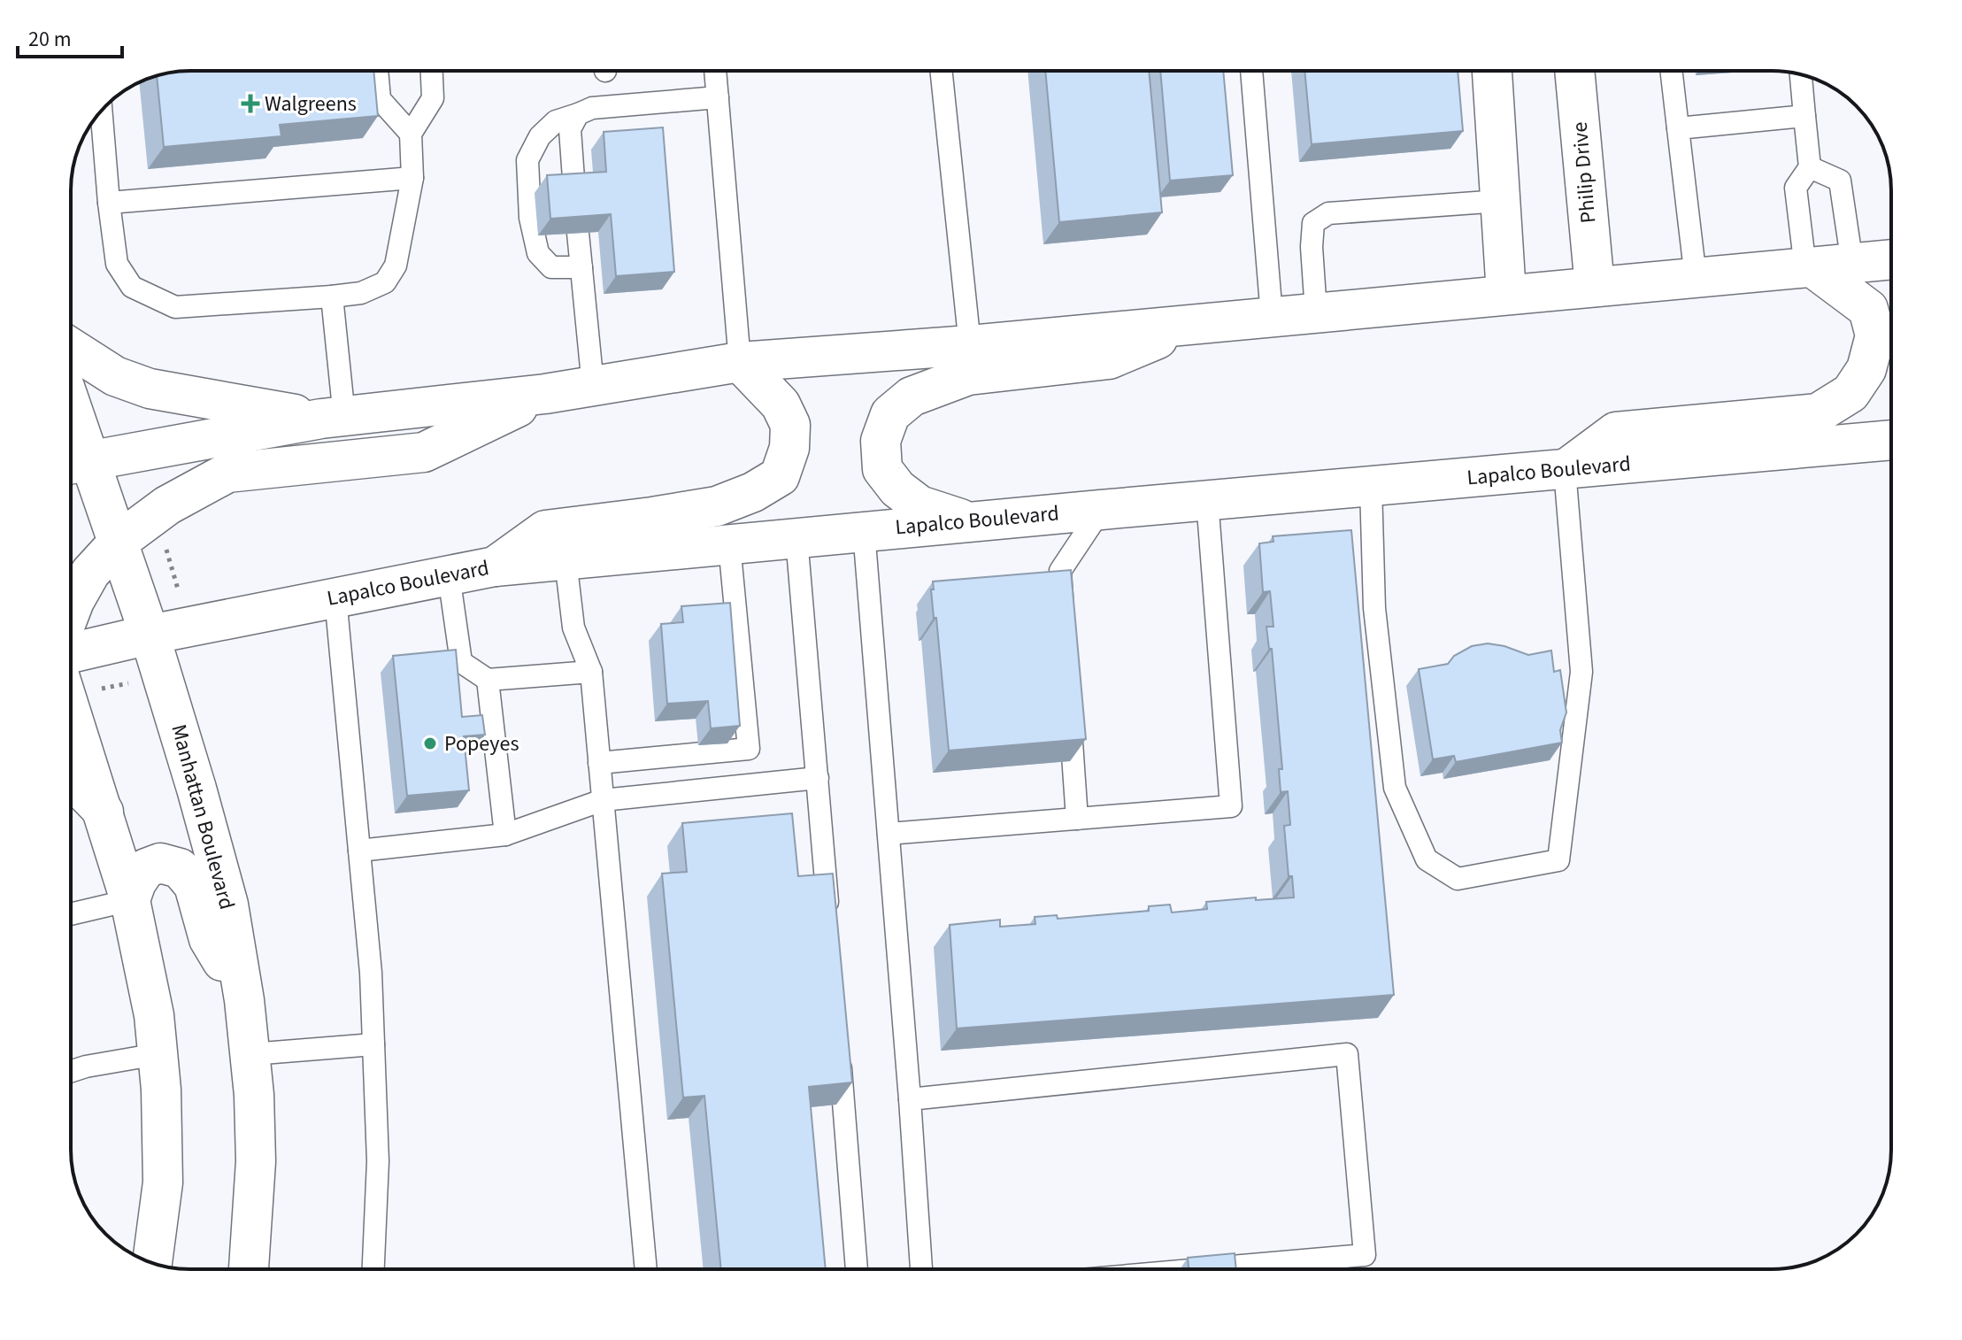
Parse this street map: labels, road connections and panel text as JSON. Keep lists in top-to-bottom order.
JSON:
{
  "streets": {
    "main road": ["Philip Drive", "Lapalco Boulevard", "Manhattan Boulevard"]
  },
  "crossings": [
    ["Lapalco Boulevard", "Manhattan Boulevard"]
  ],
  "places": {
    "health": ["Walgreens"],
    "other": ["Popeyes"]
  },
  "scale_bar": "20 m"
}
